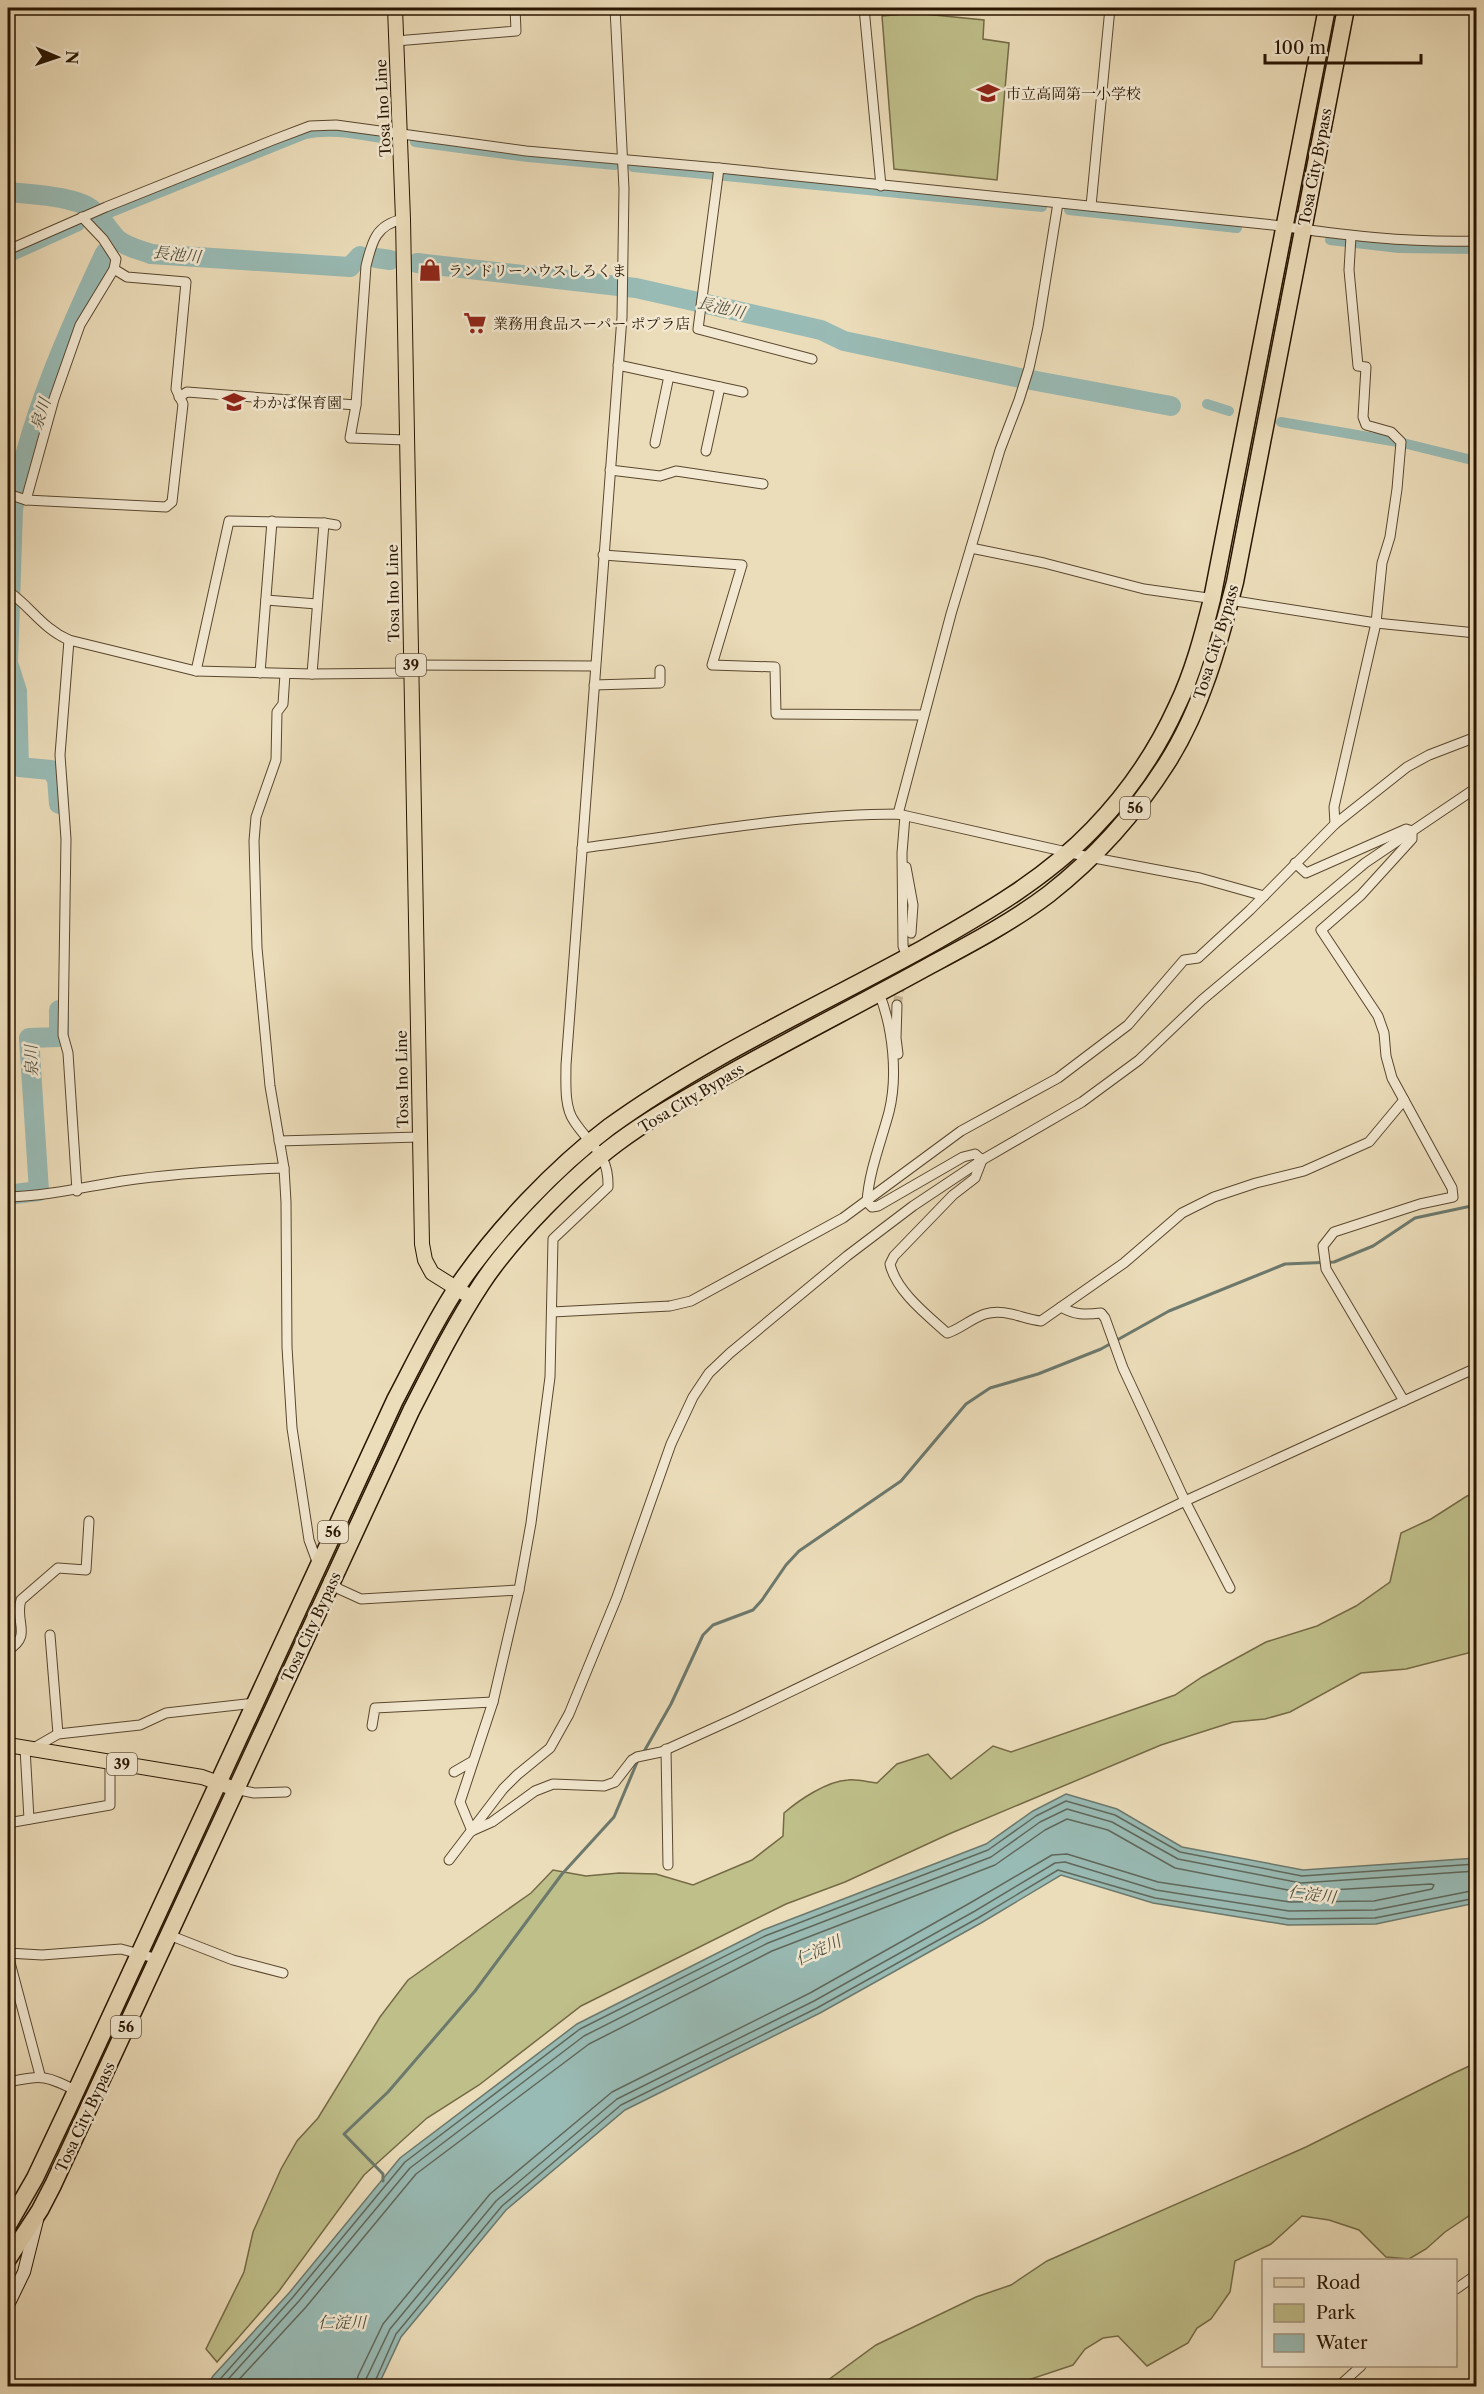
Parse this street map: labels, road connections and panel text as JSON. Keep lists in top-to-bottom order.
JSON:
{
  "streets": {
    "highway": ["Tosa City Bypass", "56"],
    "main road": ["Tosa Ino Line", "39"]
  },
  "crossings": [
    ["Tosa Ino Line", "Tosa City Bypass"],
    ["Tosa City Bypass", "39"]
  ],
  "water": ["長池川", "泉川", "仁淀川"],
  "places": {
    "school or university": ["市立高岡第一小学校", "わかば保育園"],
    "shop": ["ランドリーハウスしろくま"],
    "supermarket": ["業務用食品スーパー ポプラ店"]
  },
  "legend": ["Road", "Park", "Water"],
  "scale_bar": "100 m",
  "north": "right"
}
